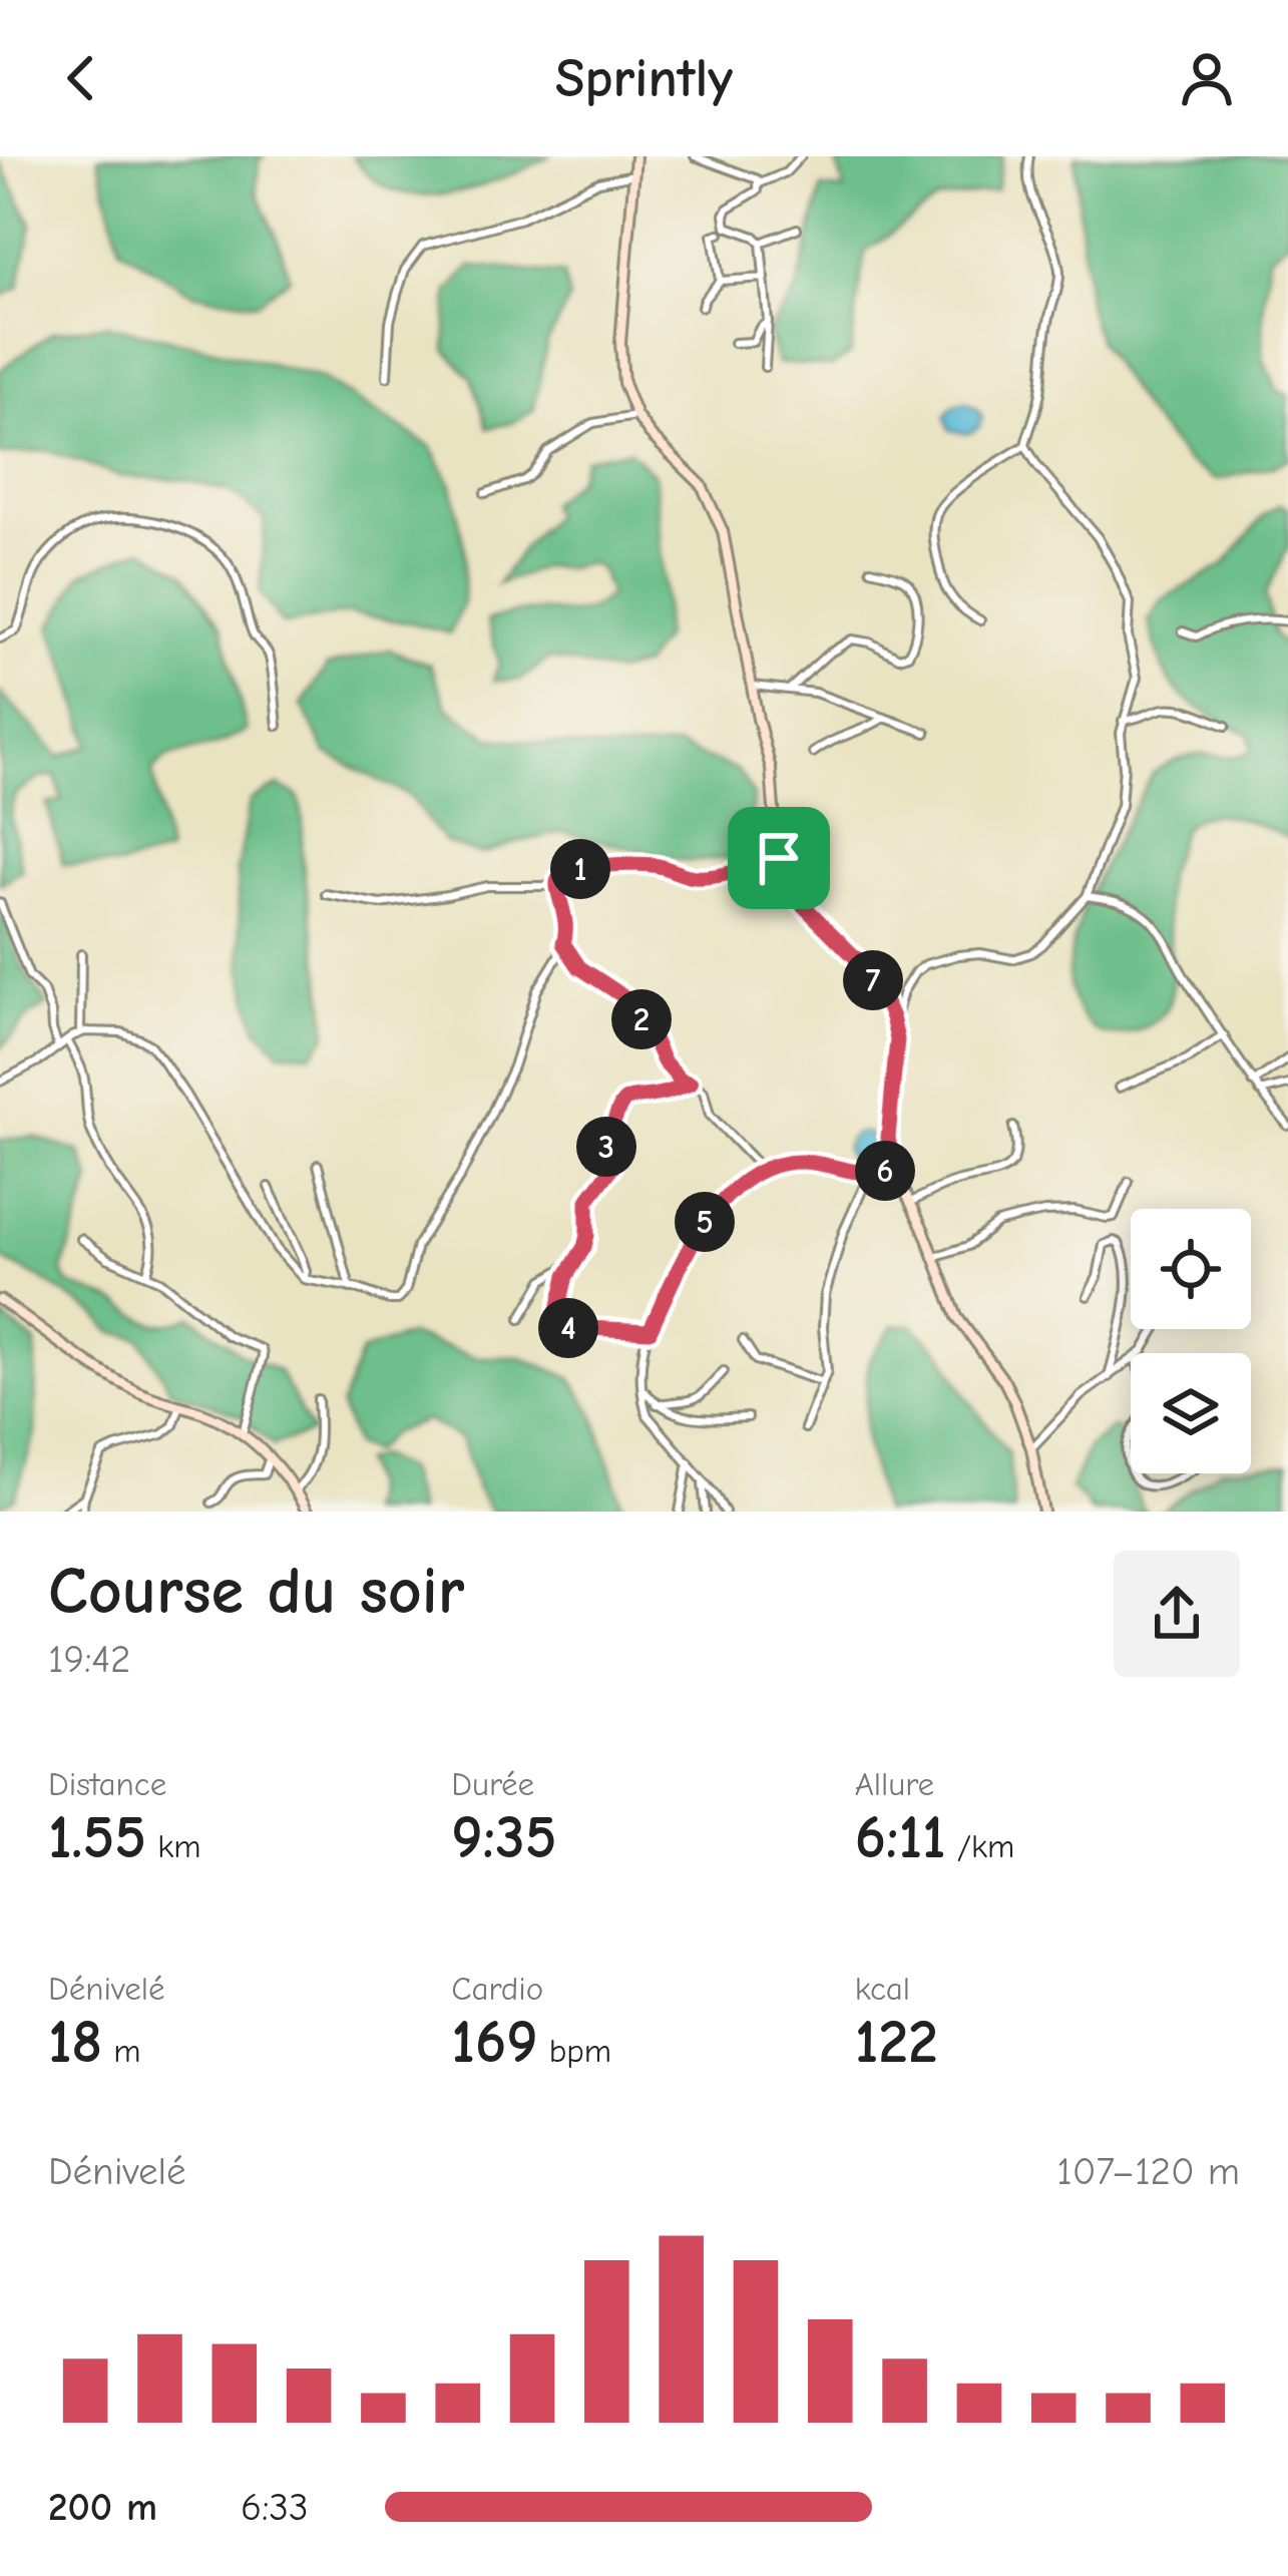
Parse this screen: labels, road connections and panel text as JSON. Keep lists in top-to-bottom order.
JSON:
{
  "page": {
    "header": "Sprintly",
    "pins": [
      "1",
      "7",
      "2",
      "3",
      "6",
      "5",
      "4"
    ],
    "heading": ["Course du soir", "19:42"],
    "stats": [
      ["Distance", "1.55 km"],
      ["Durée", "9:35"],
      ["Allure", "6:11 /km"],
      ["Dénivelé", "18 m"],
      ["Cardio", "169 bpm"],
      ["kcal", "122"]
    ],
    "chart": ["Dénivelé", "107–120 m"],
    "list": [
      {
        "name": "200 m",
        "note": "6:33"
      }
    ]
  }
}
